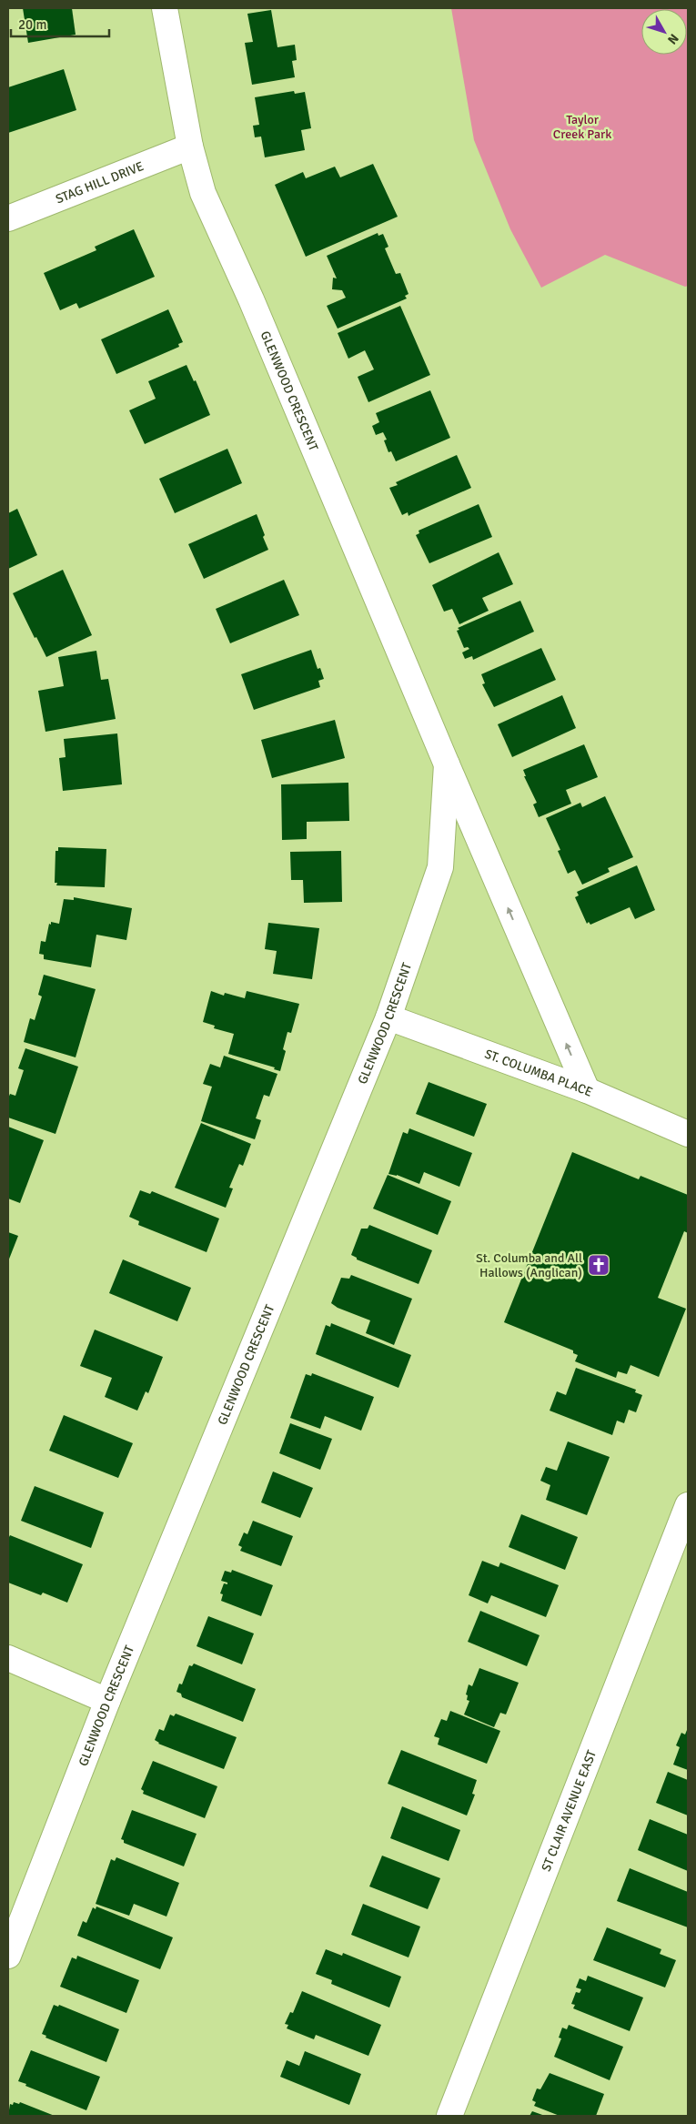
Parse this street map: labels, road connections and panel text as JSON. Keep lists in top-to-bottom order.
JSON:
{
  "streets": {
    "street": [
      "STAG HILL DRIVE",
      "GLENWOOD CRESCENT",
      "ST. COLUMBA PLACE",
      "ST CLAIR AVENUE EAST"
    ]
  },
  "crossings": [
    ["STAG HILL DRIVE", "GLENWOOD CRESCENT"],
    ["GLENWOOD CRESCENT", "ST. COLUMBA PLACE"]
  ],
  "parks": ["Taylor Creek Park"],
  "places": {
    "church": ["St. Columba and All Hallows (Anglican)"]
  },
  "scale_bar": "20 m",
  "north": "bottom right"
}
